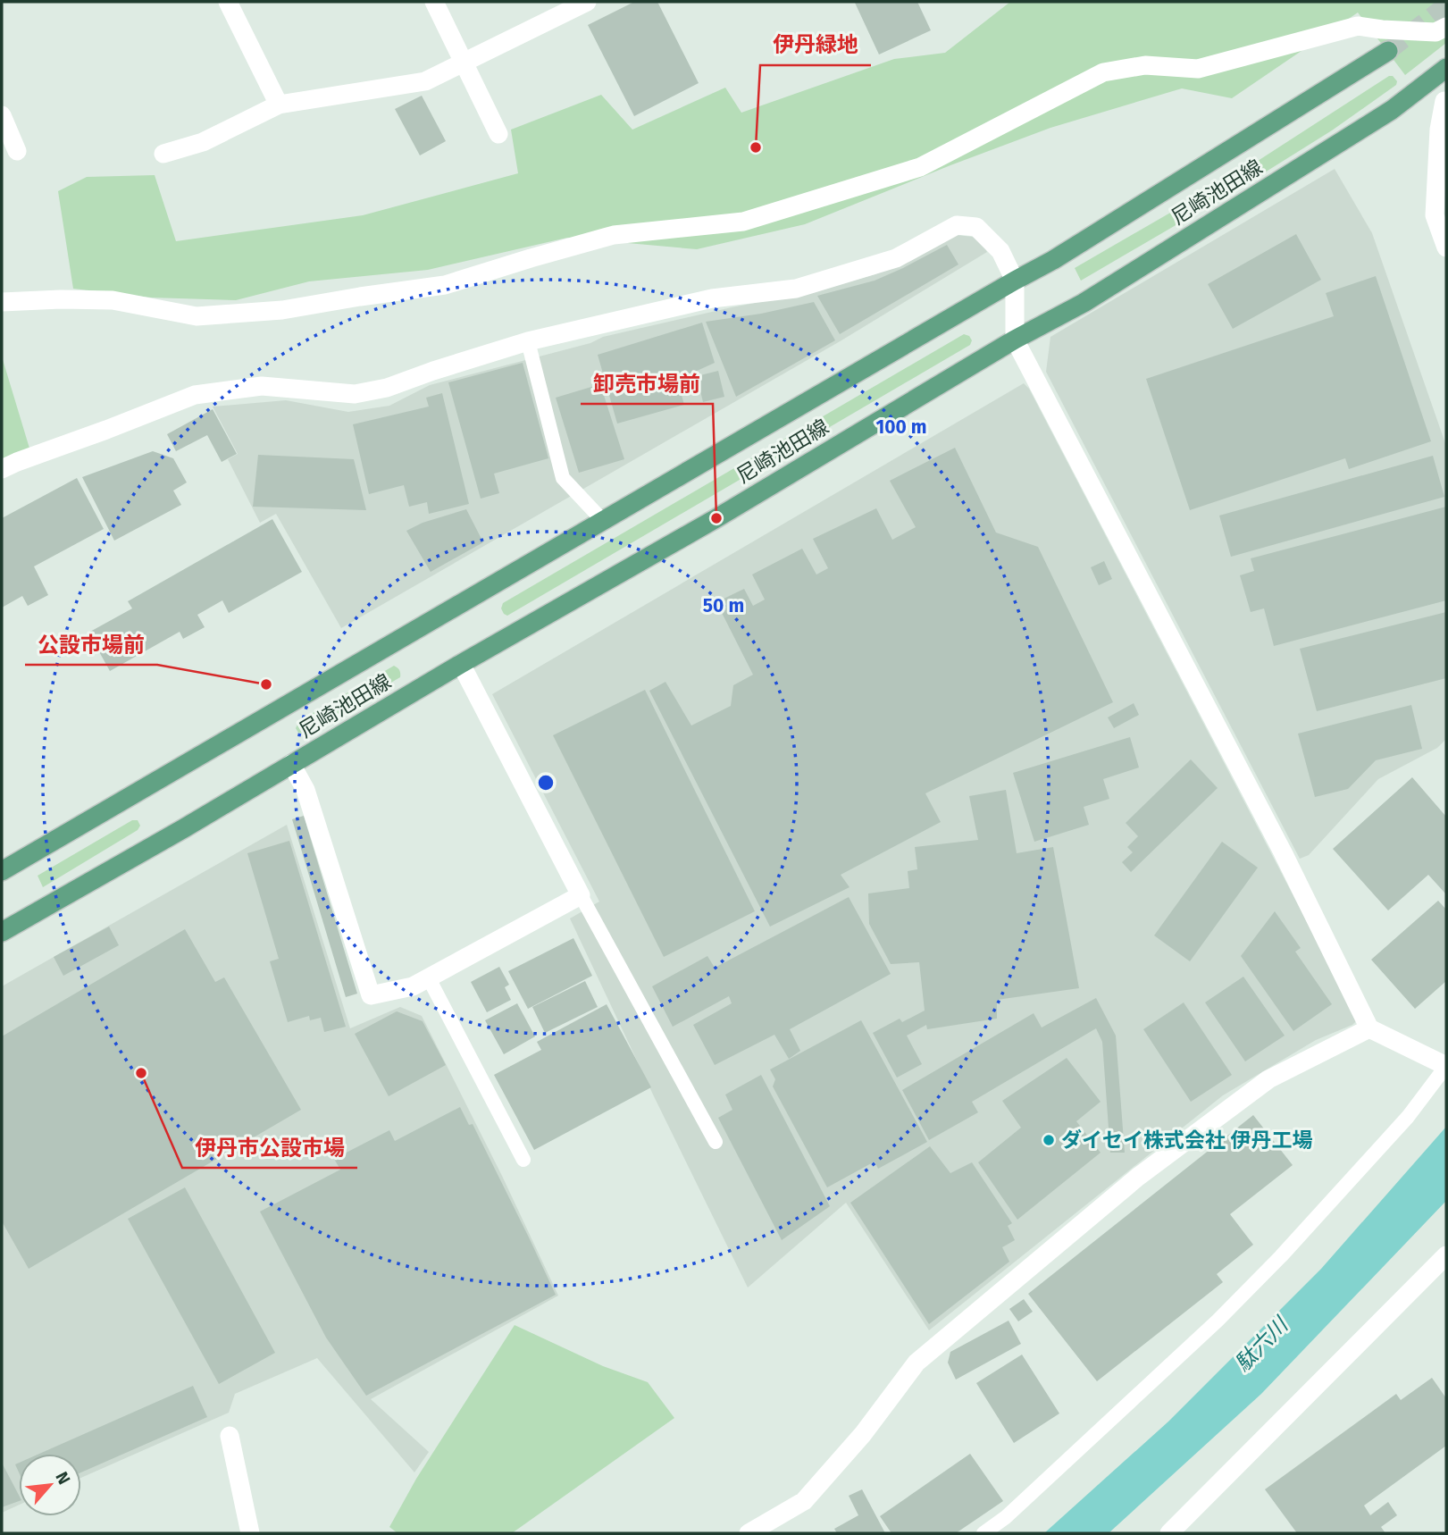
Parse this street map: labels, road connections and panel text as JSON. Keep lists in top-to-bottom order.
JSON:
{
  "streets": {
    "main road": ["尼崎池田線"]
  },
  "water": ["駄六川"],
  "places": [
    "伊丹緑地",
    "卸売市場前",
    "公設市場前",
    "伊丹市公設市場",
    "ダイセイ株式会社 伊丹工場"
  ],
  "north": "top right",
  "rings": ["100 m", "50 m"]
}
